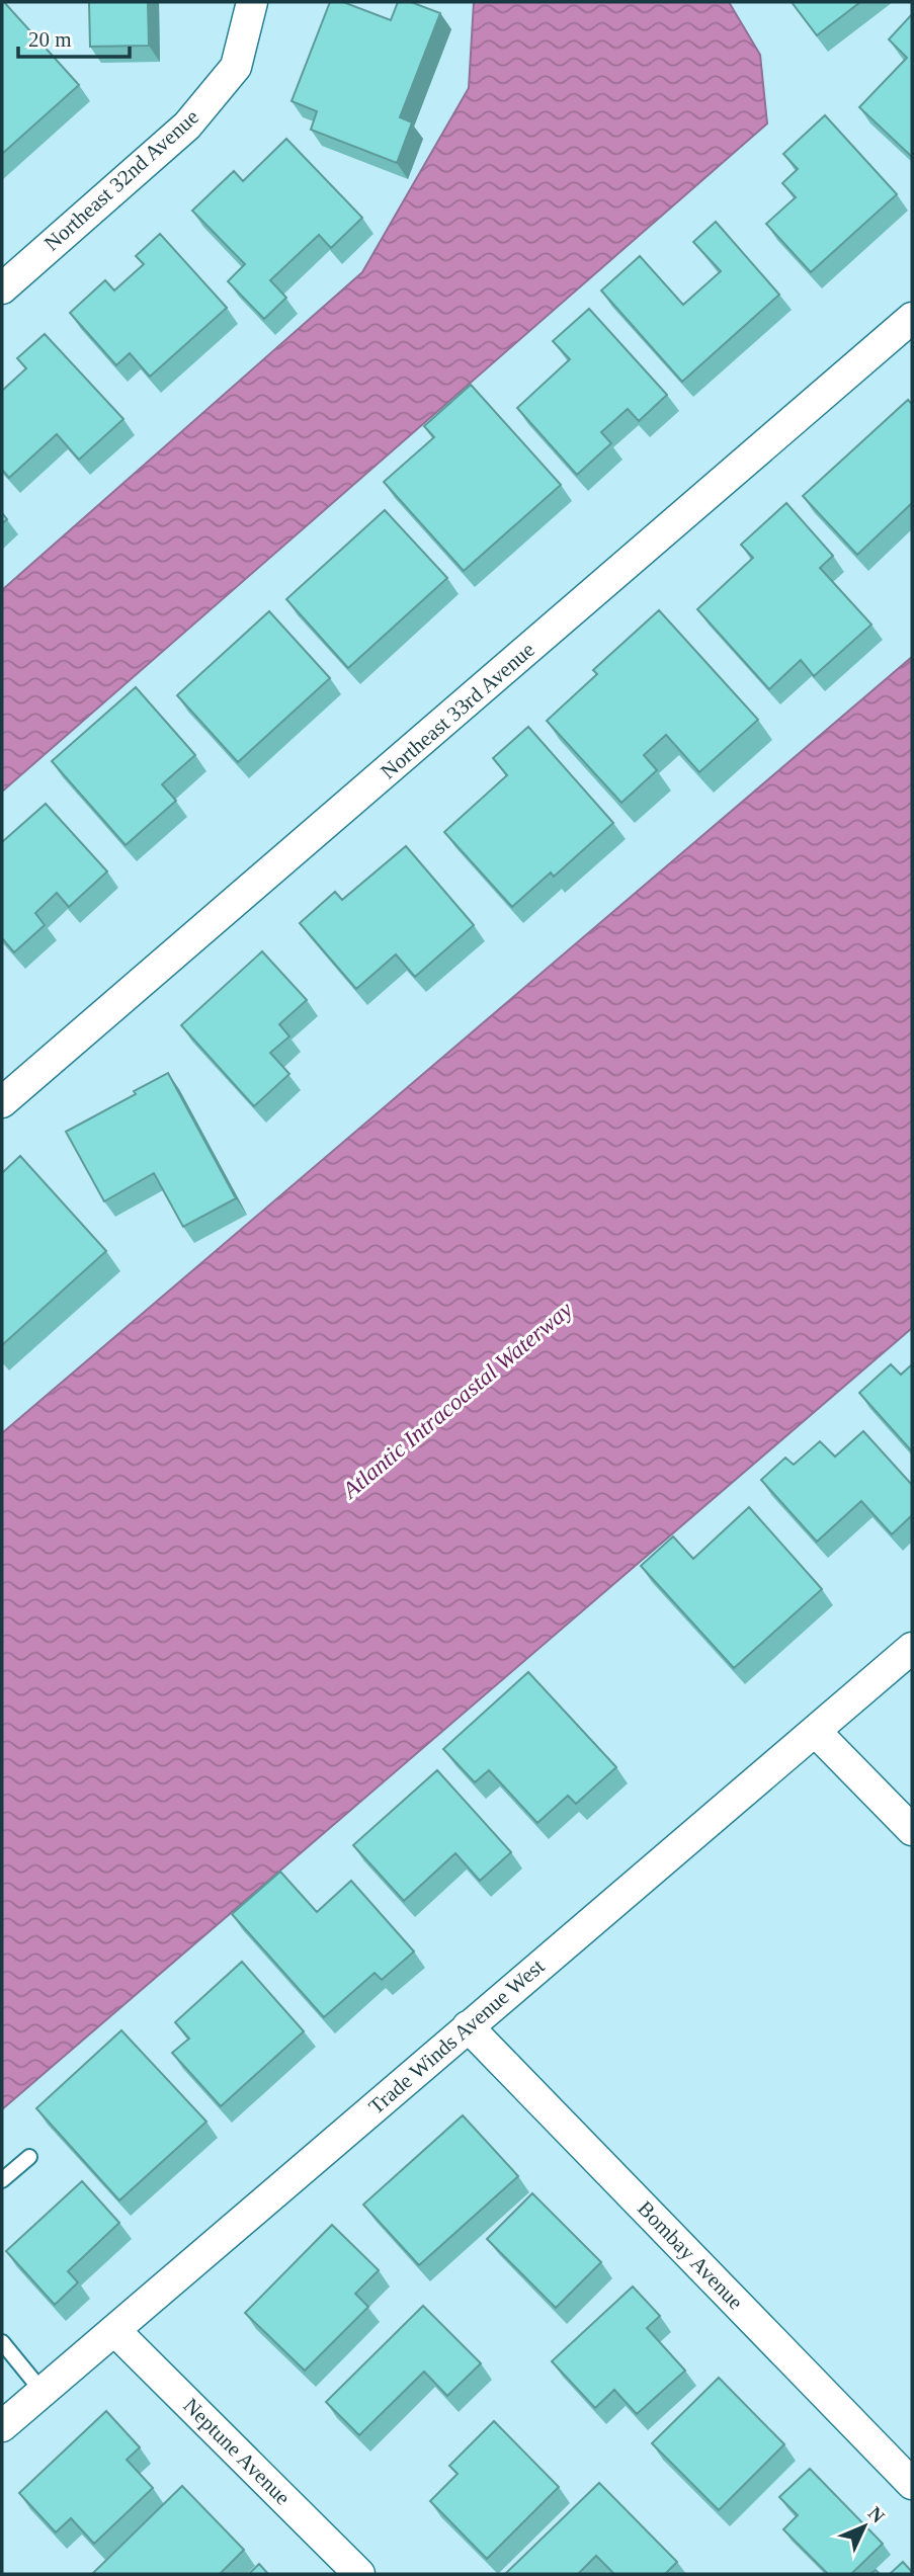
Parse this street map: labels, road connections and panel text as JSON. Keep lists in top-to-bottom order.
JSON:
{
  "streets": {
    "street": [
      "Northeast 32nd Avenue",
      "Northeast 33rd Avenue",
      "Trade Winds Avenue West",
      "Bombay Avenue",
      "Neptune Avenue"
    ]
  },
  "crossings": [
    ["Trade Winds Avenue West", "Bombay Avenue"],
    ["Trade Winds Avenue West", "Neptune Avenue"]
  ],
  "water": ["Atlantic Intracoastal Waterway"],
  "scale_bar": "20 m",
  "north": "top right"
}
